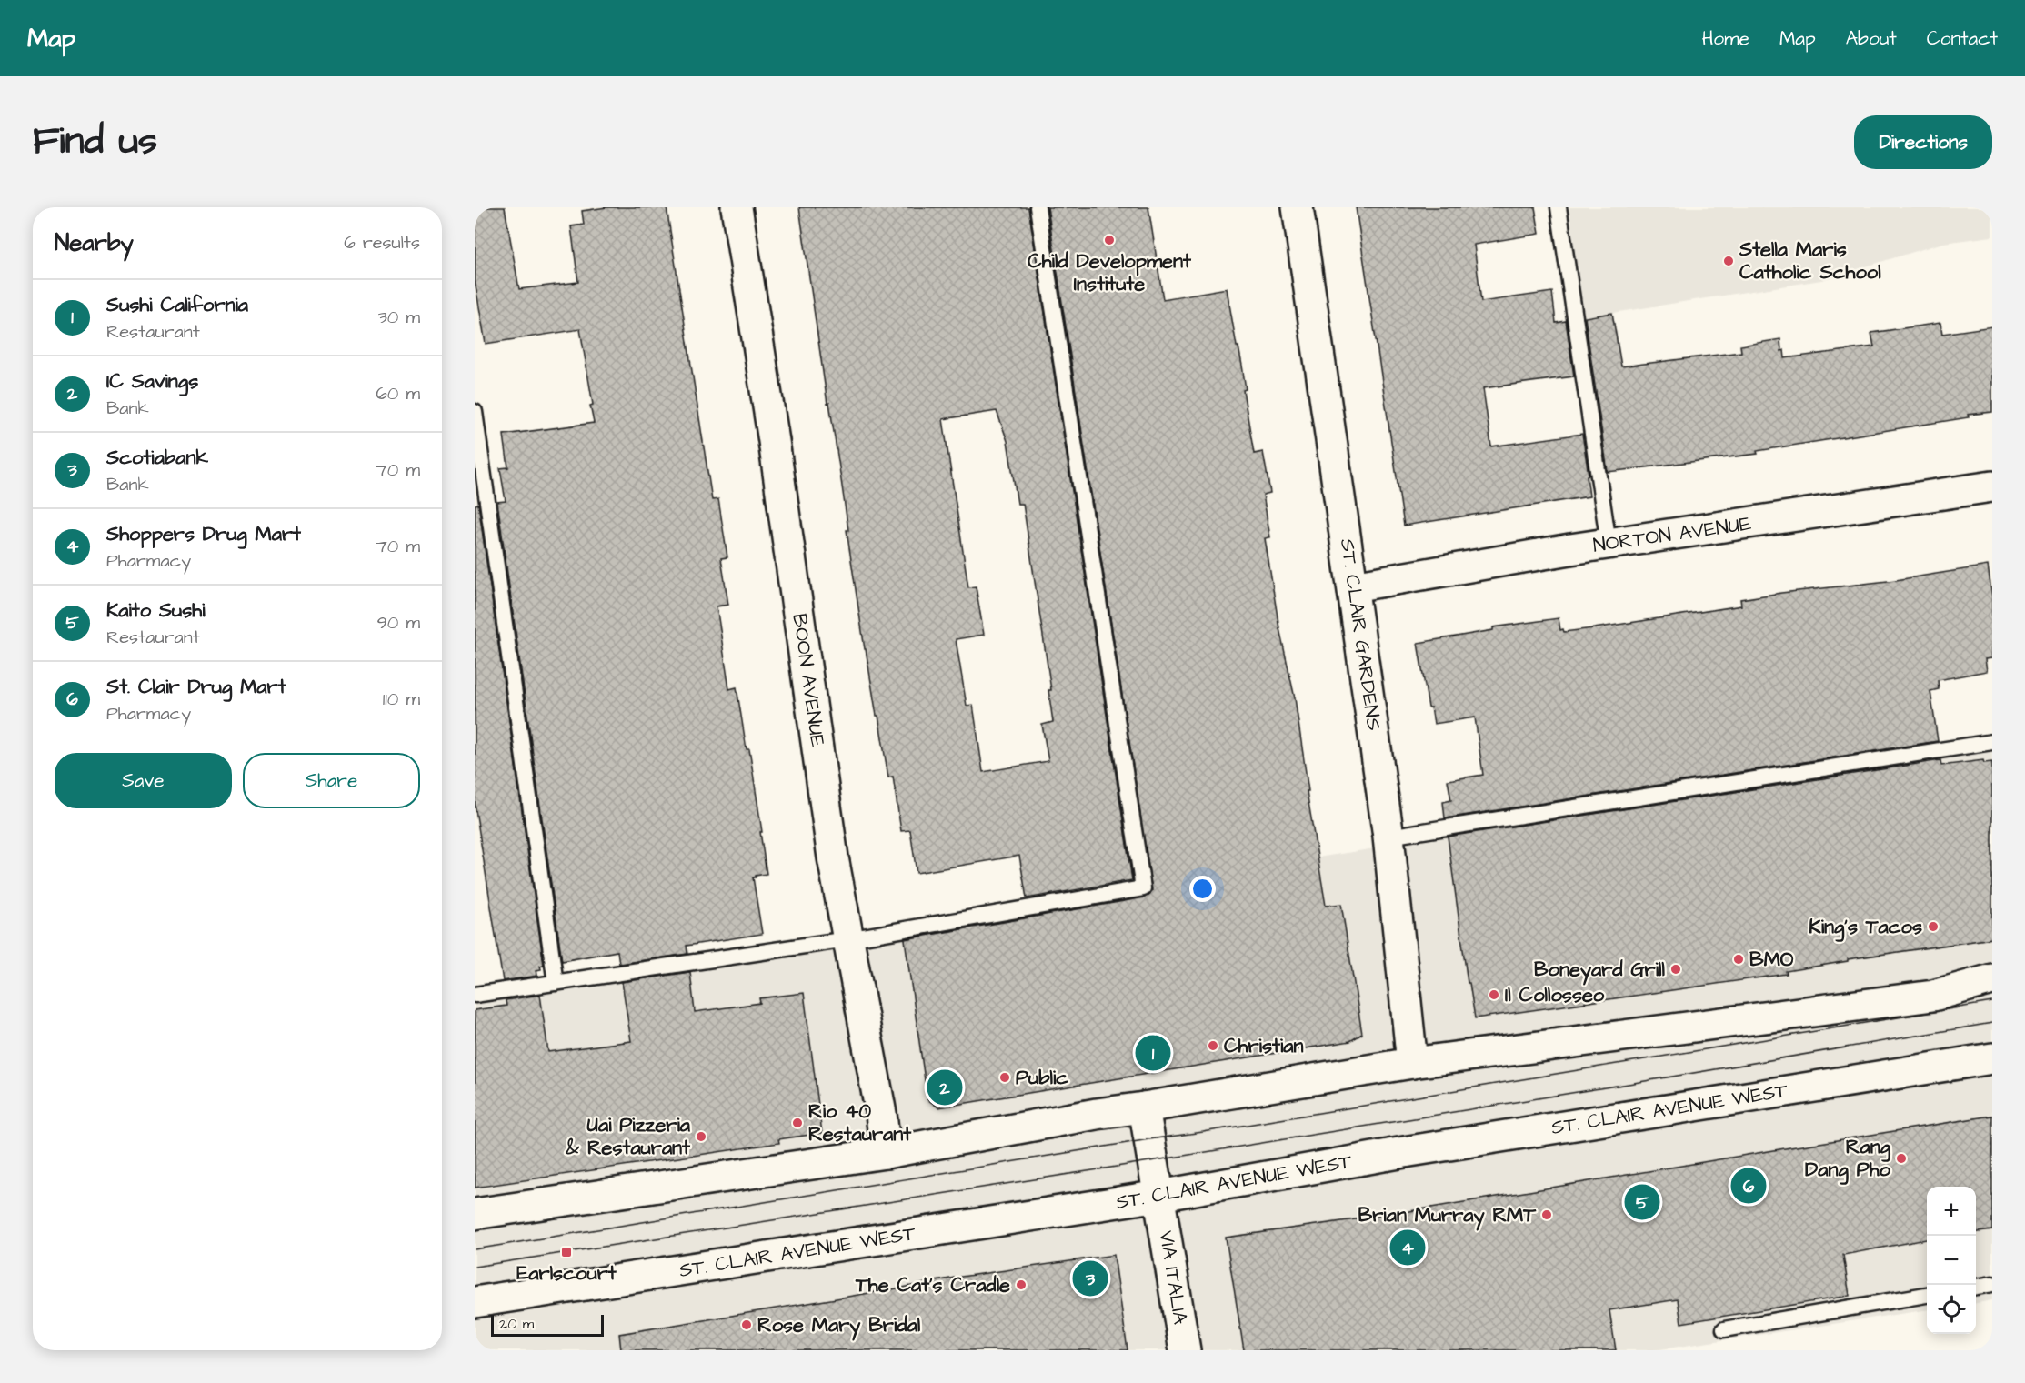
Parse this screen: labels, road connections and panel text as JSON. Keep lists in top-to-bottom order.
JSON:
{
  "streets": {
    "main road": [
      "NORTON AVENUE",
      "ST. CLAIR GARDENS",
      "BOON AVENUE",
      "ST. CLAIR AVENUE WEST",
      "VIA ITALIA"
    ]
  },
  "crossings": [
    ["NORTON AVENUE", "ST. CLAIR GARDENS"],
    ["ST. CLAIR AVENUE WEST", "VIA ITALIA"]
  ],
  "places": {
    "other": [
      "Child Development Institute",
      "Stella Maris Catholic School",
      "King's Tacos",
      "BMO",
      "Boneyard Grill",
      "Il Collosseo",
      "Christian",
      "Public",
      "Rio 40 Restaurant",
      "Uai Pizzeria & Restaurant",
      "Rang Dang Pho",
      "Brian Murray RMT",
      "The Cat's Cradle",
      "Rose Mary Bridal"
    ],
    "transit": ["Earlscourt"]
  },
  "scale_bar": "20 m",
  "page": {
    "header": "Map",
    "nav": [
      "Home",
      "Map",
      "About",
      "Contact"
    ],
    "title": "Find us",
    "buttons": [
      "Directions",
      ["Save", "Share"]
    ],
    "heading": ["Nearby", "6 results"],
    "list": [
      {
        "mark": "1",
        "name": "Sushi California",
        "note": "Restaurant",
        "value": "30 m"
      },
      {
        "mark": "2",
        "name": "IC Savings",
        "note": "Bank",
        "value": "60 m"
      },
      {
        "mark": "3",
        "name": "Scotiabank",
        "note": "Bank",
        "value": "70 m"
      },
      {
        "mark": "4",
        "name": "Shoppers Drug Mart",
        "note": "Pharmacy",
        "value": "70 m"
      },
      {
        "mark": "5",
        "name": "Kaito Sushi",
        "note": "Restaurant",
        "value": "90 m"
      },
      {
        "mark": "6",
        "name": "St. Clair Drug Mart",
        "note": "Pharmacy",
        "value": "110 m"
      }
    ],
    "pins": [
      "1",
      "2",
      "6",
      "5",
      "4",
      "3"
    ],
    "map_buttons": ["+", "−"],
    "scale": "20 m"
  }
}
